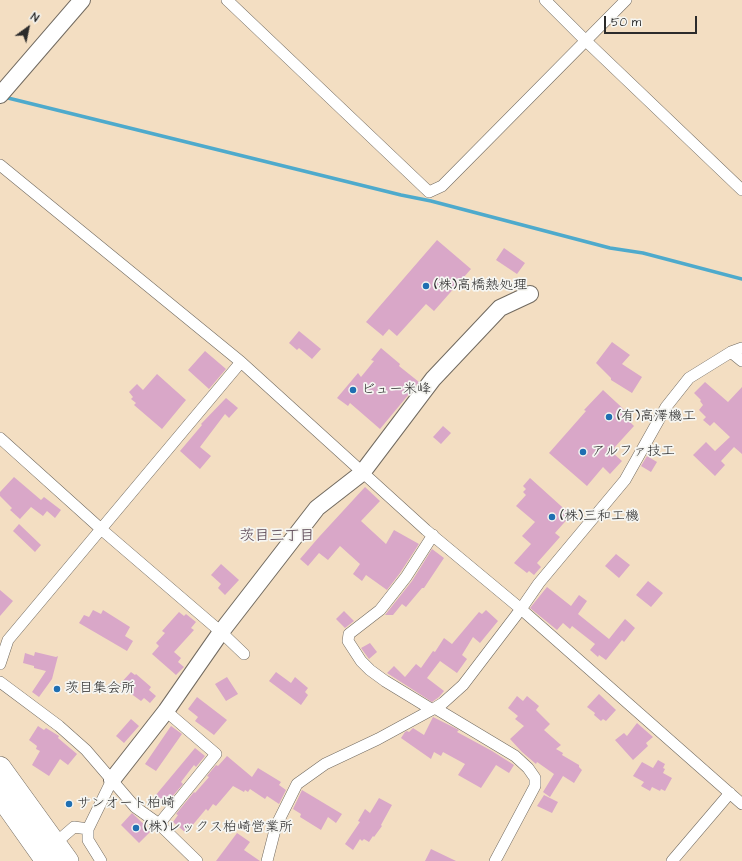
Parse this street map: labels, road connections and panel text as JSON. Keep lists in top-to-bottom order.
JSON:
{
  "districts": ["茨目三丁目"],
  "places": [
    "(株)高橋熱処理",
    "ビュー米峰",
    "(有)高澤機工",
    "アルファ技工",
    "(株)三和工機",
    "茨目集会所",
    "サンオート柏崎",
    "(株)レックス柏崎営業所"
  ],
  "scale_bar": "50 m",
  "north": "top right"
}
